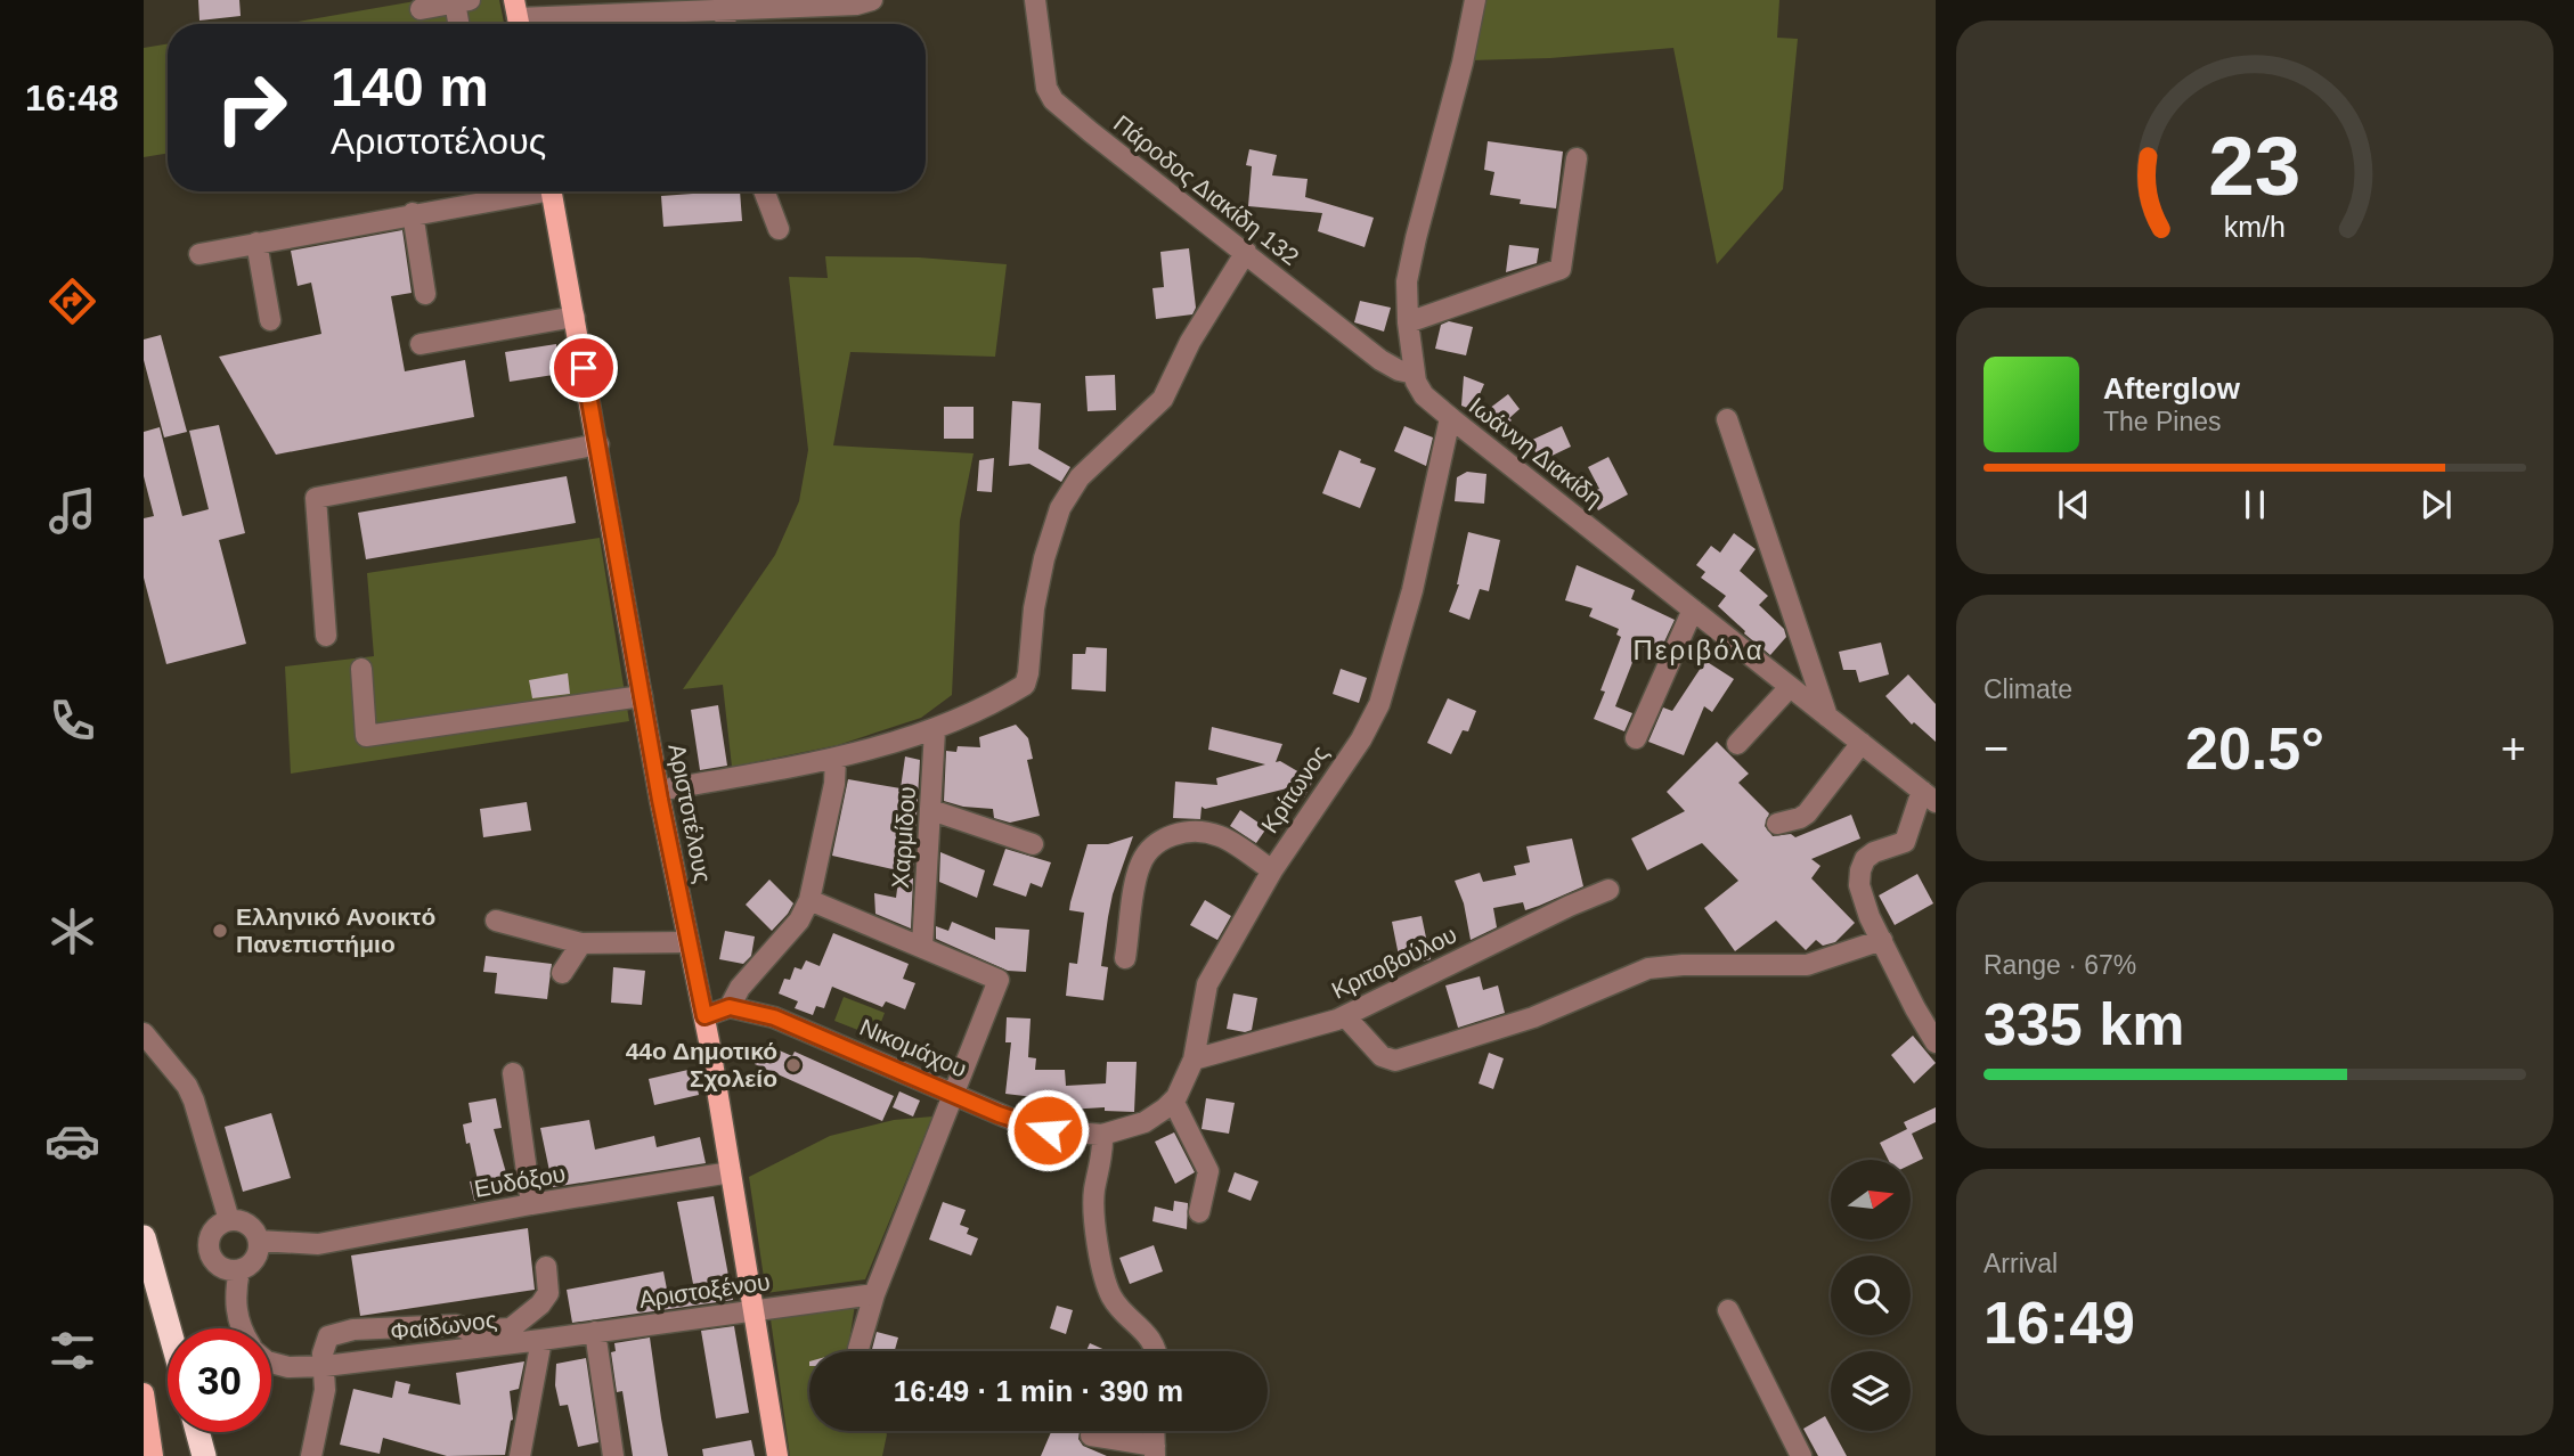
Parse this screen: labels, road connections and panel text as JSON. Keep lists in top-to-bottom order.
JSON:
{
  "streets": {
    "main road": ["Αριστοτέλους"],
    "street": [
      "Πάροδος Διακίδη 132",
      "Ιωάννη Διακίδη",
      "Κρίτωνος",
      "Χαρμίδου",
      "Κριτοβούλου",
      "Νικομάχου",
      "Ευδόξου",
      "Αριστοξένου",
      "Φαίδωνος"
    ]
  },
  "crossings": [
    ["Πάροδος Διακίδη 132", "Ιωάννη Διακίδη"],
    ["Ιωάννη Διακίδη", "Κρίτωνος"],
    ["Κρίτωνος", "Κριτοβούλου"],
    ["Κρίτωνος", "Νικομάχου"],
    ["Αριστοτέλους", "Ευδόξου"],
    ["Αριστοτέλους", "Αριστοξένου"],
    ["Αριστοξένου", "Φαίδωνος"]
  ],
  "districts": ["Περιβόλα"],
  "places": ["Ελληνικό Ανοικτό Πανεπιστήμιο", "44ο Δημοτικό Σχολείο"],
  "north": "right",
  "page": {
    "tabs": "16:48",
    "turn": ["140 m", "Αριστοτέλους"],
    "song": ["Afterglow", "The Pines"],
    "tile": [
      "Climate",
      ["Range · 67%", "335 km"],
      ["Arrival", "16:49"]
    ],
    "heat": ["−", "20.5°", "+"],
    "limit": "30",
    "trip": "16:49 · 1 min · 390 m",
    "gauge": ["23", "km/h"]
  }
}
